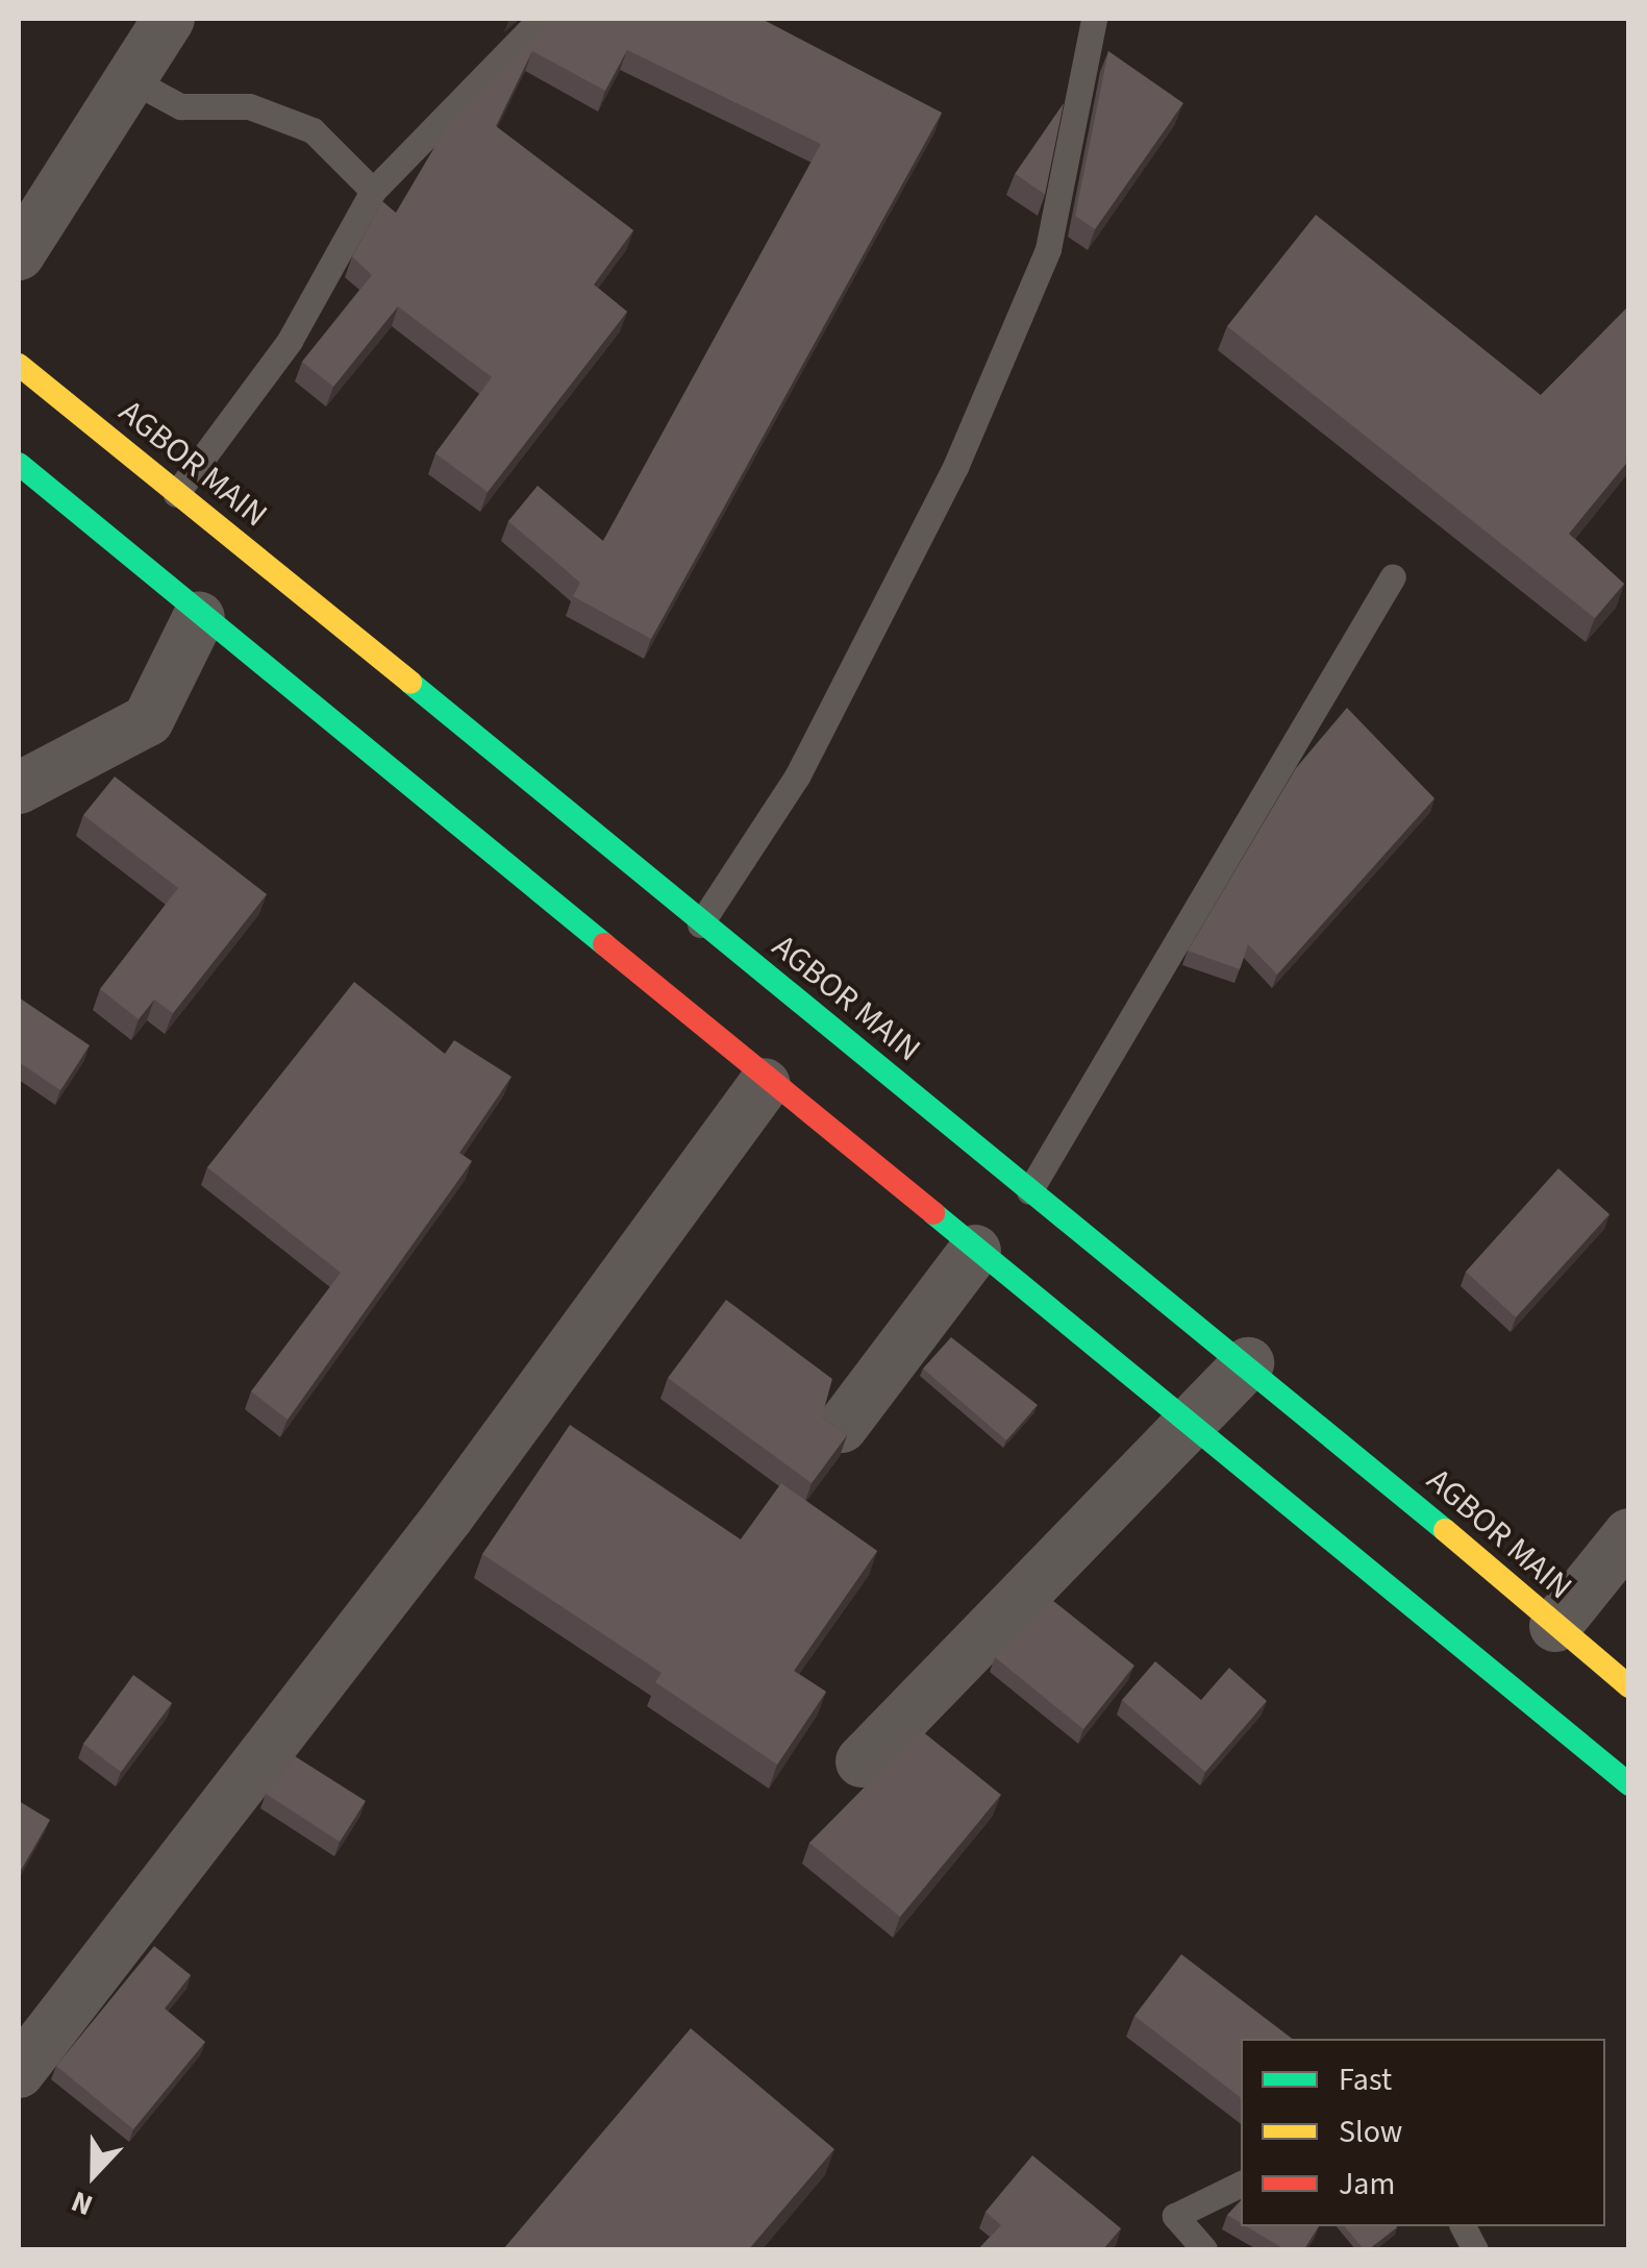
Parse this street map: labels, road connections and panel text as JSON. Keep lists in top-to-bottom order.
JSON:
{
  "streets": {
    "main road": ["AGBOR MAIN"]
  },
  "legend": ["Fast", "Slow", "Jam"],
  "north": "bottom"
}
